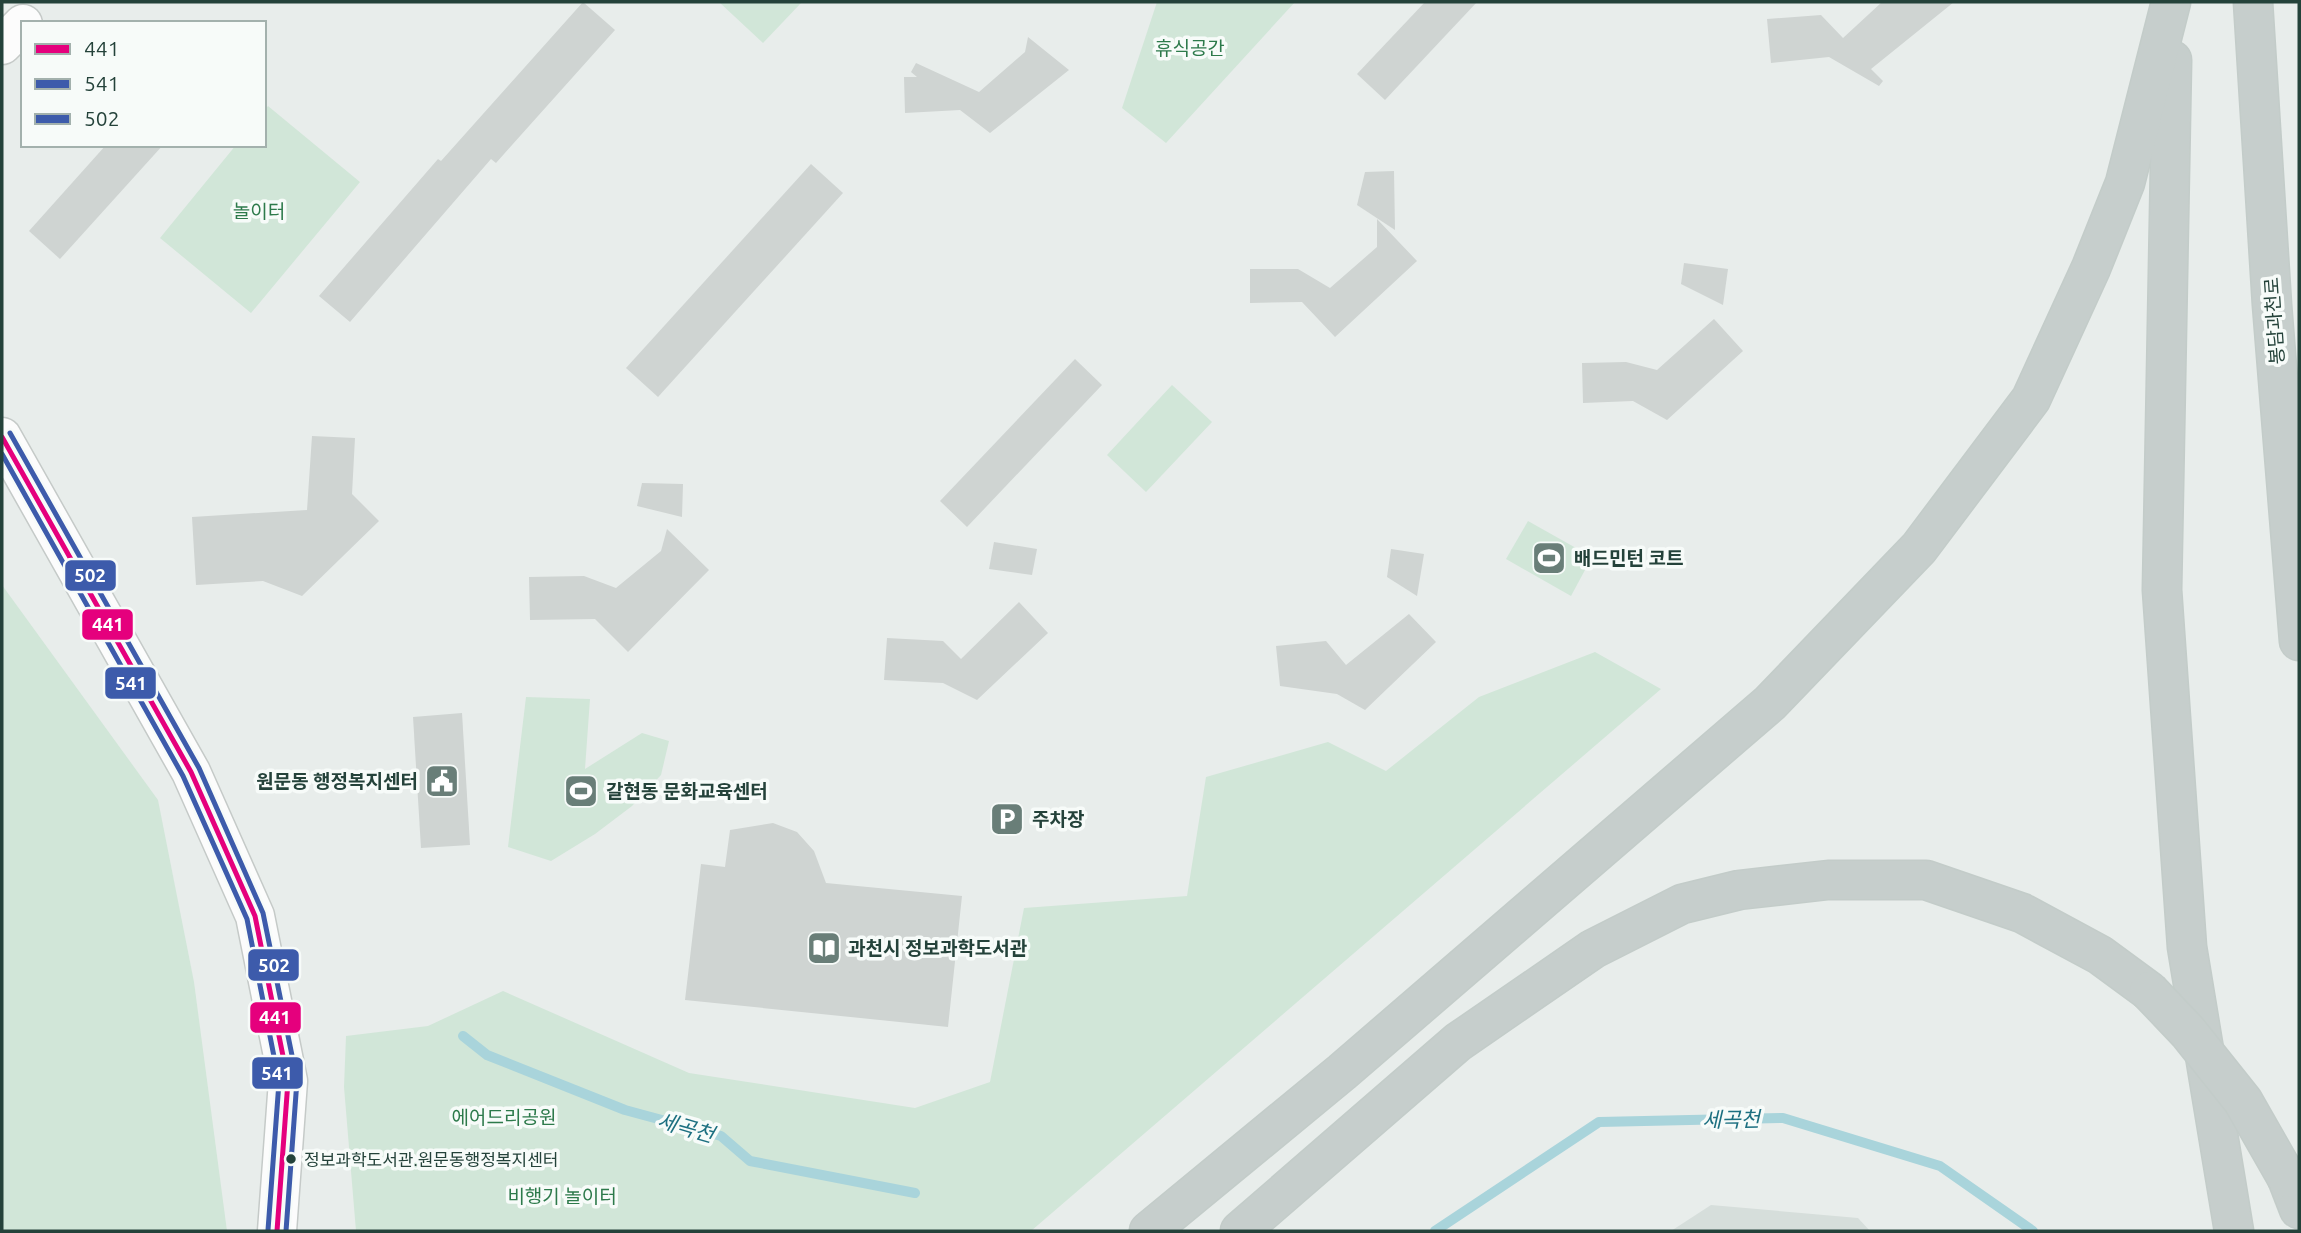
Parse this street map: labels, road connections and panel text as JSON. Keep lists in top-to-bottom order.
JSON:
{
  "streets": {
    "highway": ["봉담과천로"]
  },
  "water": ["세곡천"],
  "parks": [
    "휴식공간",
    "놀이터",
    "에어드리공원",
    "비행기 놀이터"
  ],
  "places": {
    "sports": ["배드민턴 코트", "갈현동 문화교육센터"],
    "public building": ["원문동 행정복지센터"],
    "parking": ["주차장"],
    "library": ["과천시 정보과학도서관"],
    "other": ["정보과학도서관.원문동행정복지센터"]
  },
  "lines": ["transit line 502", "transit line 441", "transit line 541"],
  "legend": ["441", "541", "502"]
}
